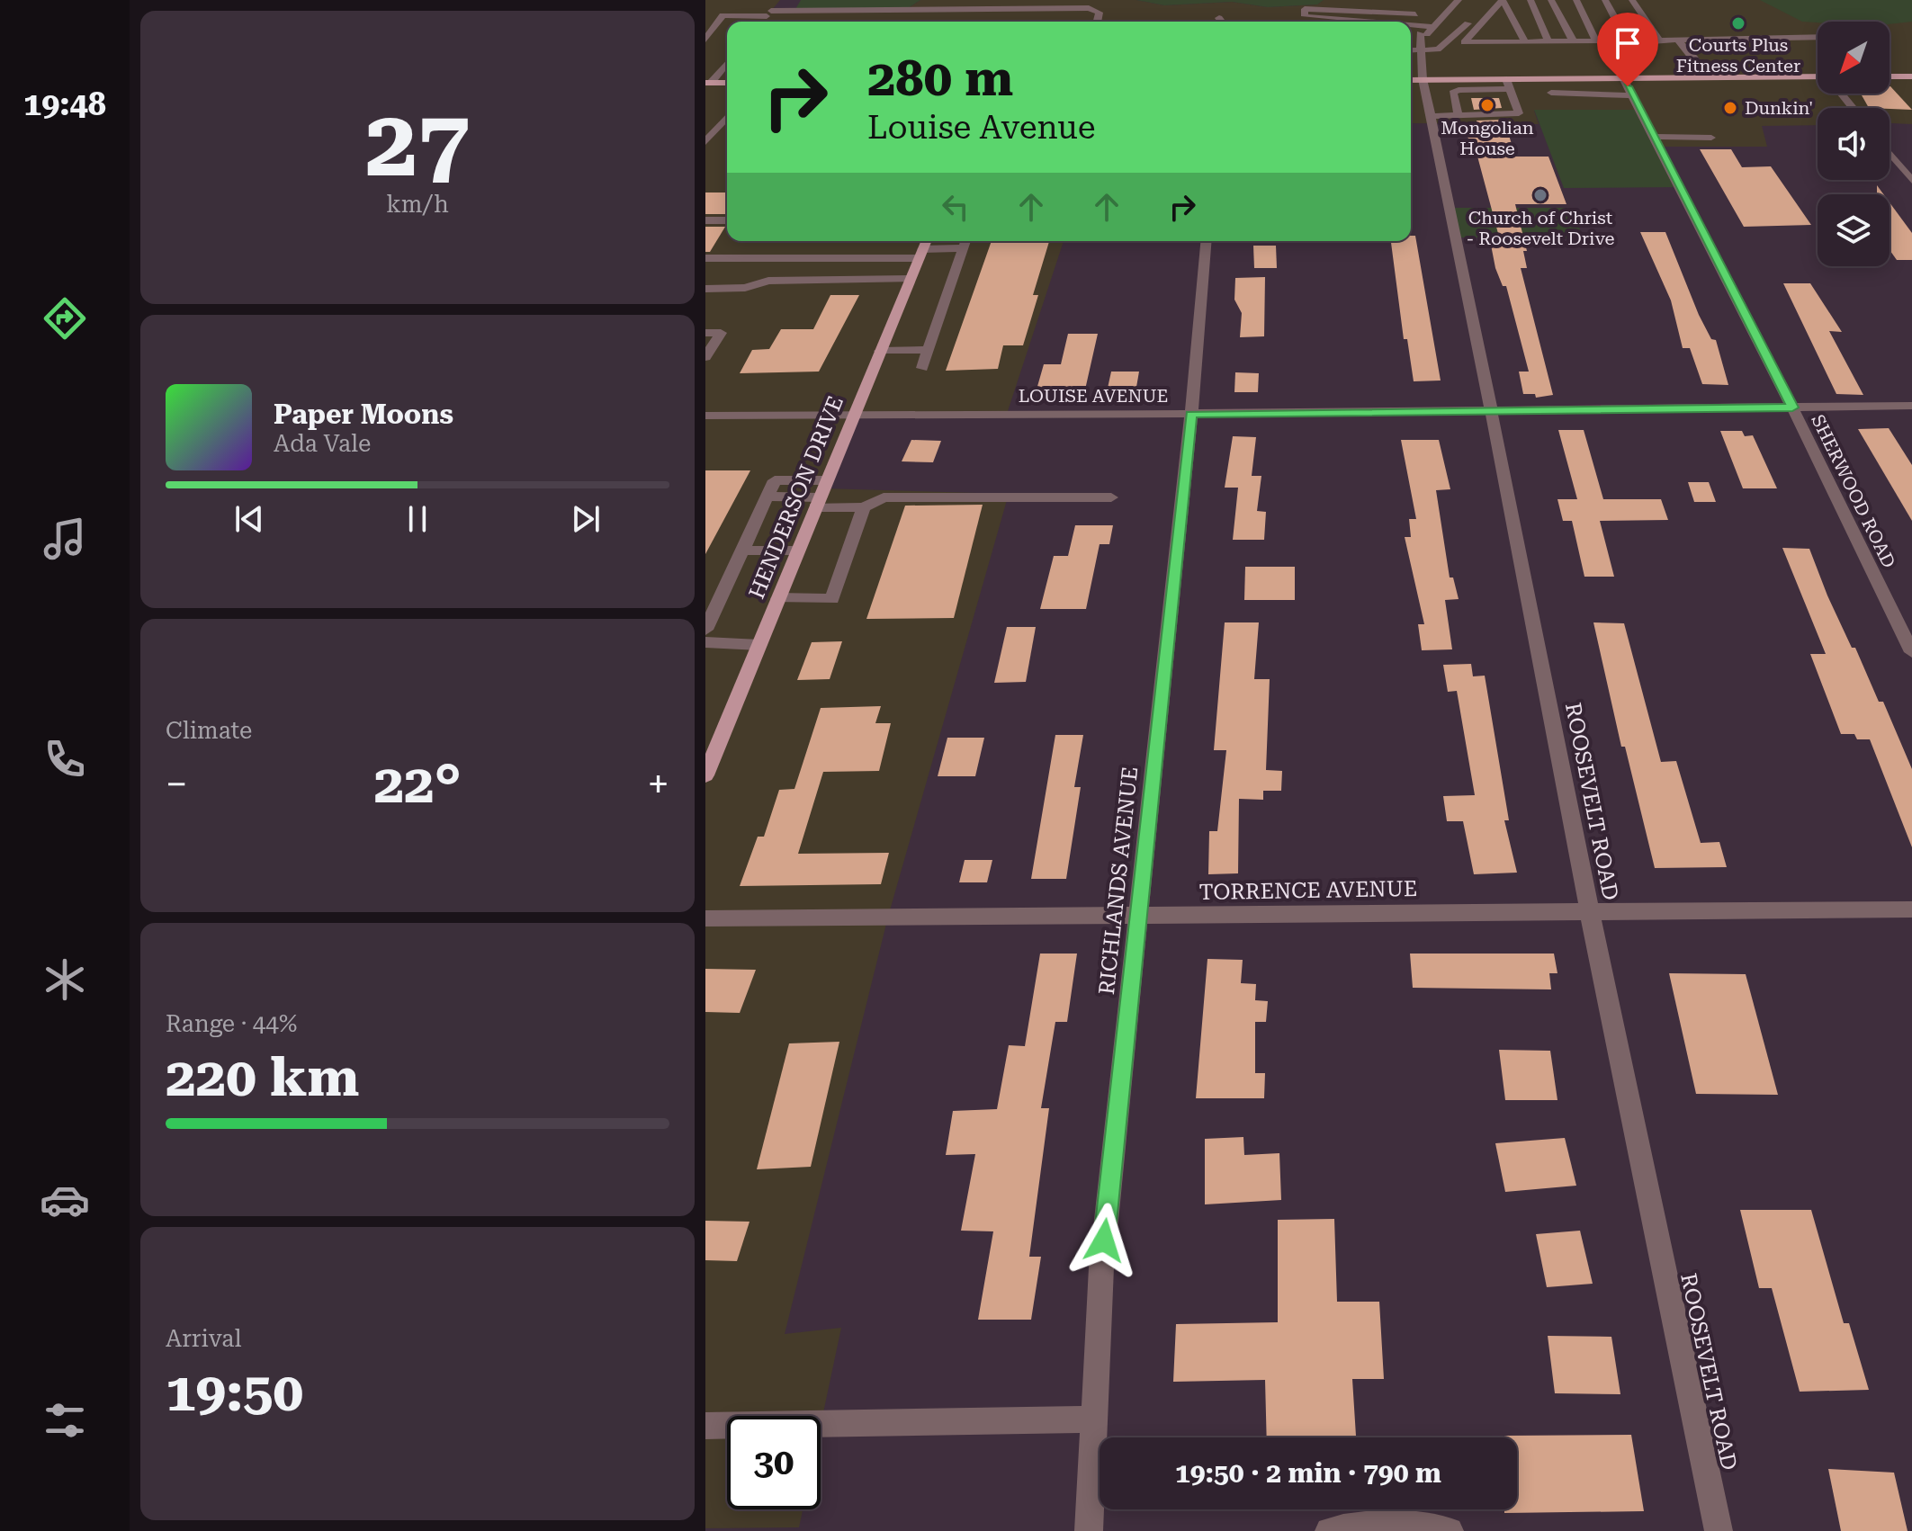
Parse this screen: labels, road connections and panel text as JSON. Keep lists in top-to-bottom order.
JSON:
{
  "streets": {
    "main road": ["HENDERSON DRIVE"],
    "street": [
      "LOUISE AVENUE",
      "SHERWOOD ROAD",
      "ROOSEVELT ROAD",
      "RICHLANDS AVENUE",
      "TORRENCE AVENUE"
    ]
  },
  "crossings": [
    ["LOUISE AVENUE", "SHERWOOD ROAD"],
    ["LOUISE AVENUE", "HENDERSON DRIVE"],
    ["LOUISE AVENUE", "ROOSEVELT ROAD"],
    ["LOUISE AVENUE", "RICHLANDS AVENUE"],
    ["ROOSEVELT ROAD", "TORRENCE AVENUE"],
    ["RICHLANDS AVENUE", "TORRENCE AVENUE"]
  ],
  "places": [
    "Courts Plus Fitness Center",
    "Mongolian House",
    "Dunkin'",
    "Church of Christ - Roosevelt Drive"
  ],
  "north": "bottom left",
  "page": {
    "tabs": "19:48",
    "tile": [
      ["27", "km/h"],
      "Climate",
      ["Range · 44%", "220 km"],
      ["Arrival", "19:50"]
    ],
    "turn": ["280 m", "Louise Avenue"],
    "song": ["Paper Moons", "Ada Vale"],
    "heat": ["−", "22°", "+"],
    "limit": "30",
    "trip": "19:50 · 2 min · 790 m"
  }
}
